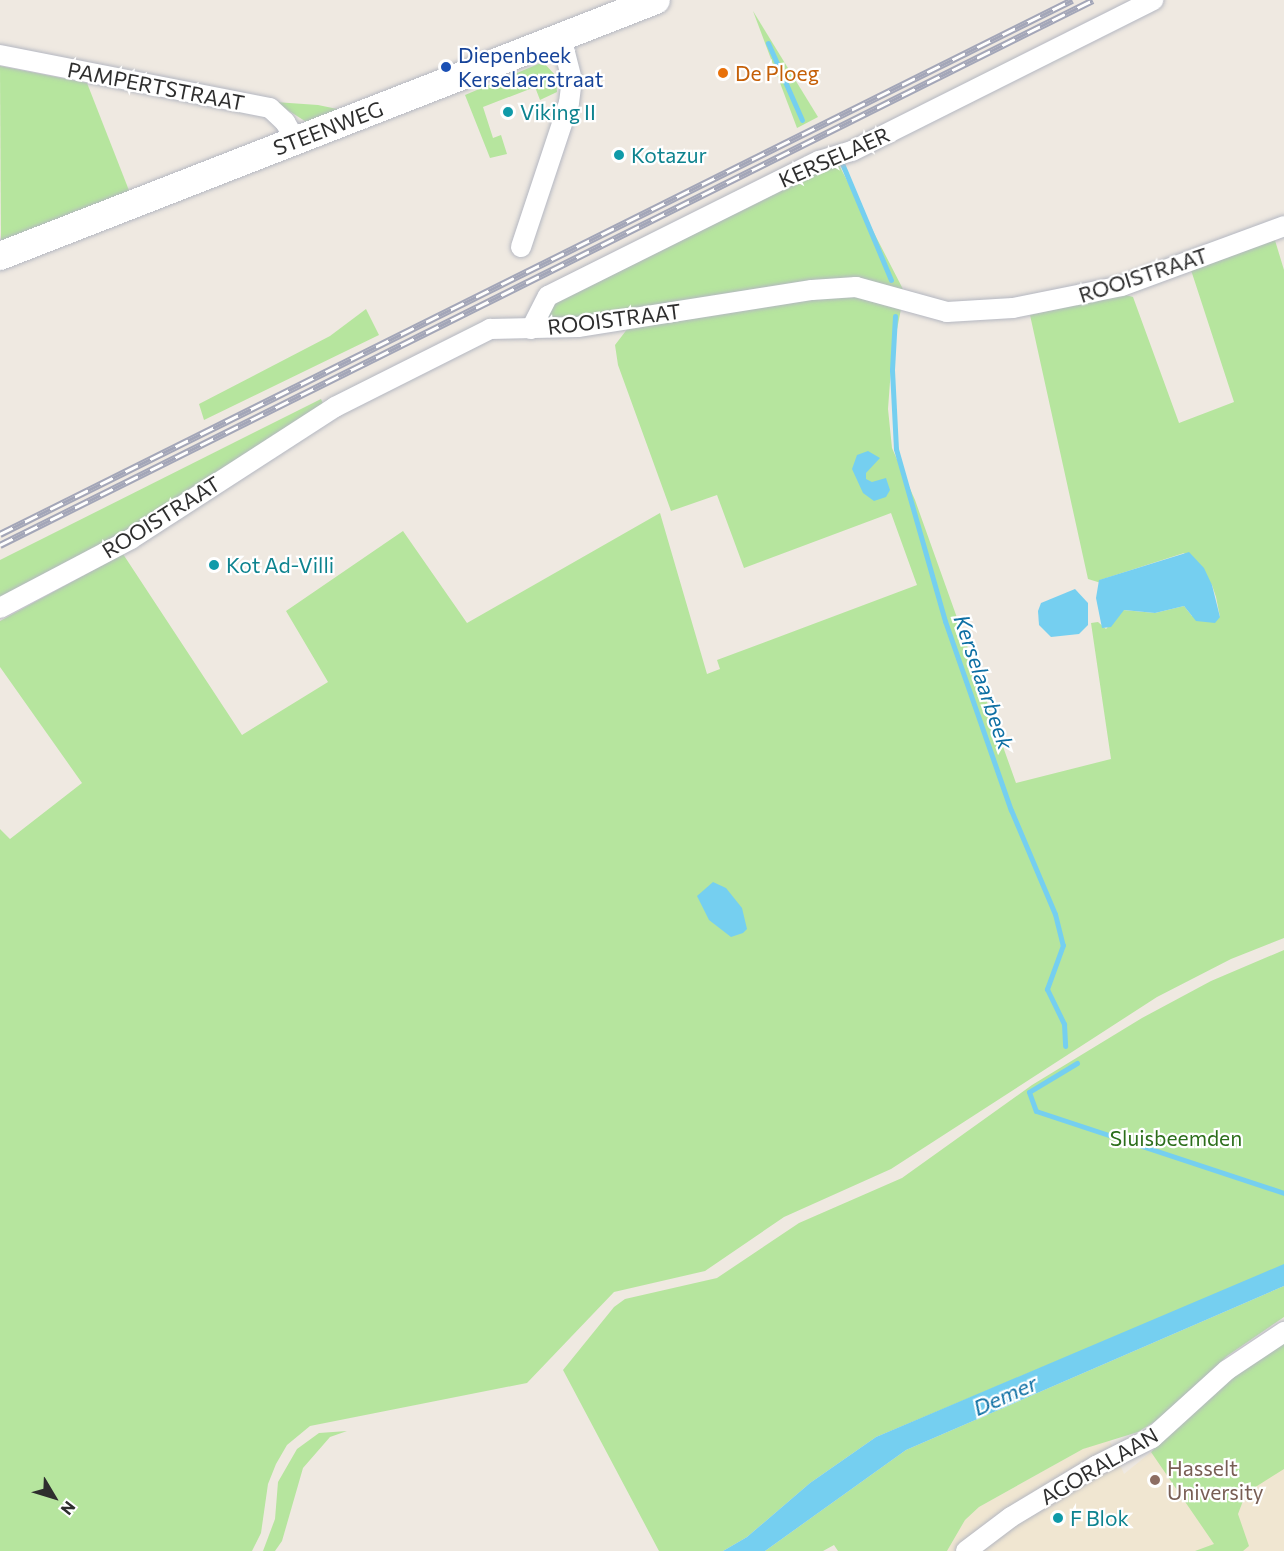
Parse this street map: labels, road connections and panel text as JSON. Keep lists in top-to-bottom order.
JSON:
{
  "streets": {
    "main road": ["STEENWEG"],
    "street": [
      "PAMPERTSTRAAT",
      "KERSELAER",
      "ROOISTRAAT",
      "AGORALAAN"
    ]
  },
  "crossings": [
    ["PAMPERTSTRAAT", "STEENWEG"],
    ["KERSELAER", "ROOISTRAAT"]
  ],
  "water": ["Kerselaarbeek", "Demer"],
  "parks": ["Sluisbeemden"],
  "places": [
    "Diepenbeek Kerselaerstraat",
    "De Ploeg",
    "Viking II",
    "Kotazur",
    "Kot Ad-Villi",
    "Hasselt University",
    "F Blok"
  ],
  "north": "bottom right"
}
